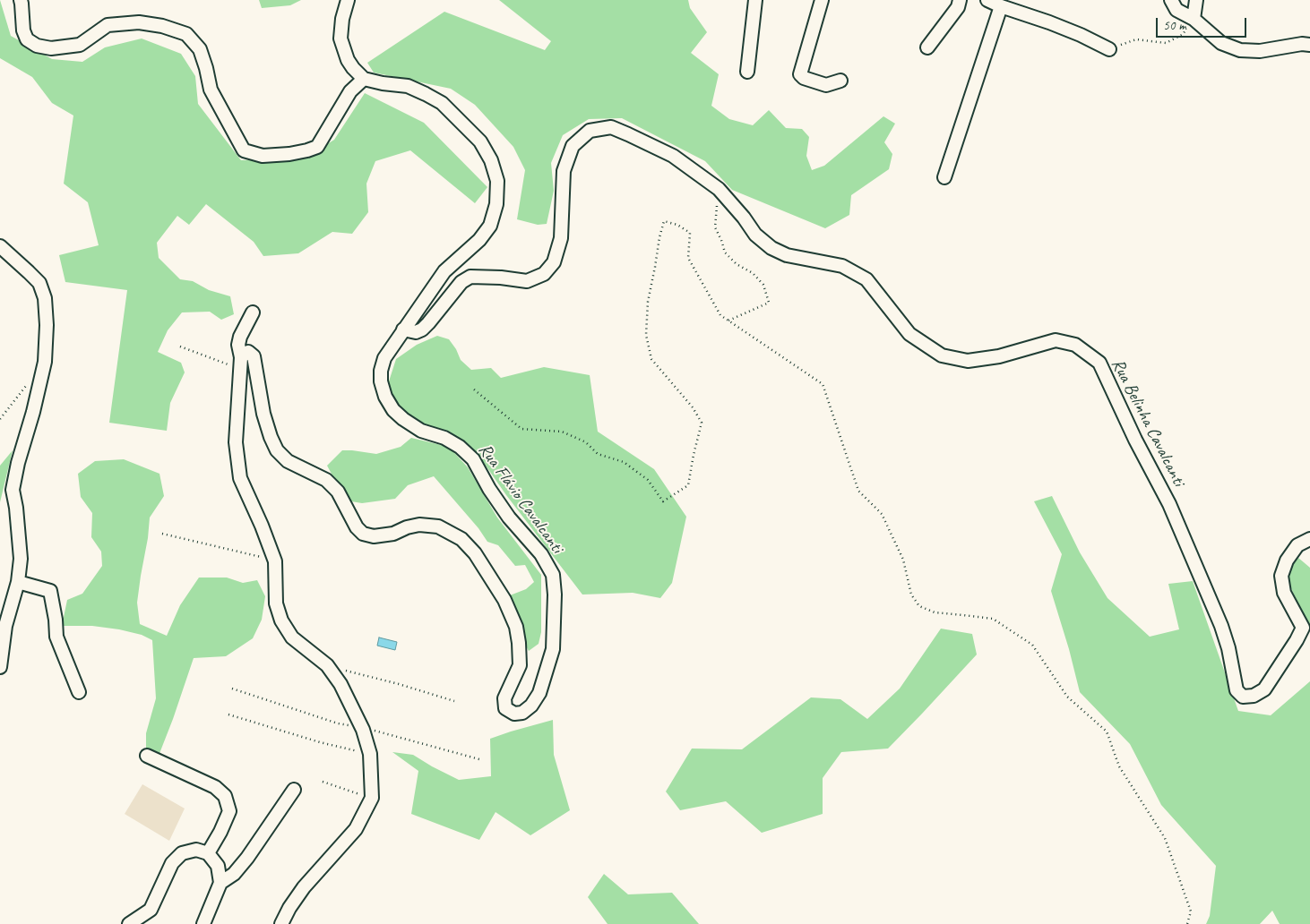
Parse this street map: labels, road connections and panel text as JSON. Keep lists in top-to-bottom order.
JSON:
{
  "streets": {
    "street": ["Rua Belinha Cavalcanti", "Rua Flávio Cavalcanti"]
  },
  "crossings": [
    ["Rua Belinha Cavalcanti", "Rua Flávio Cavalcanti"]
  ],
  "scale_bar": "50 m"
}
